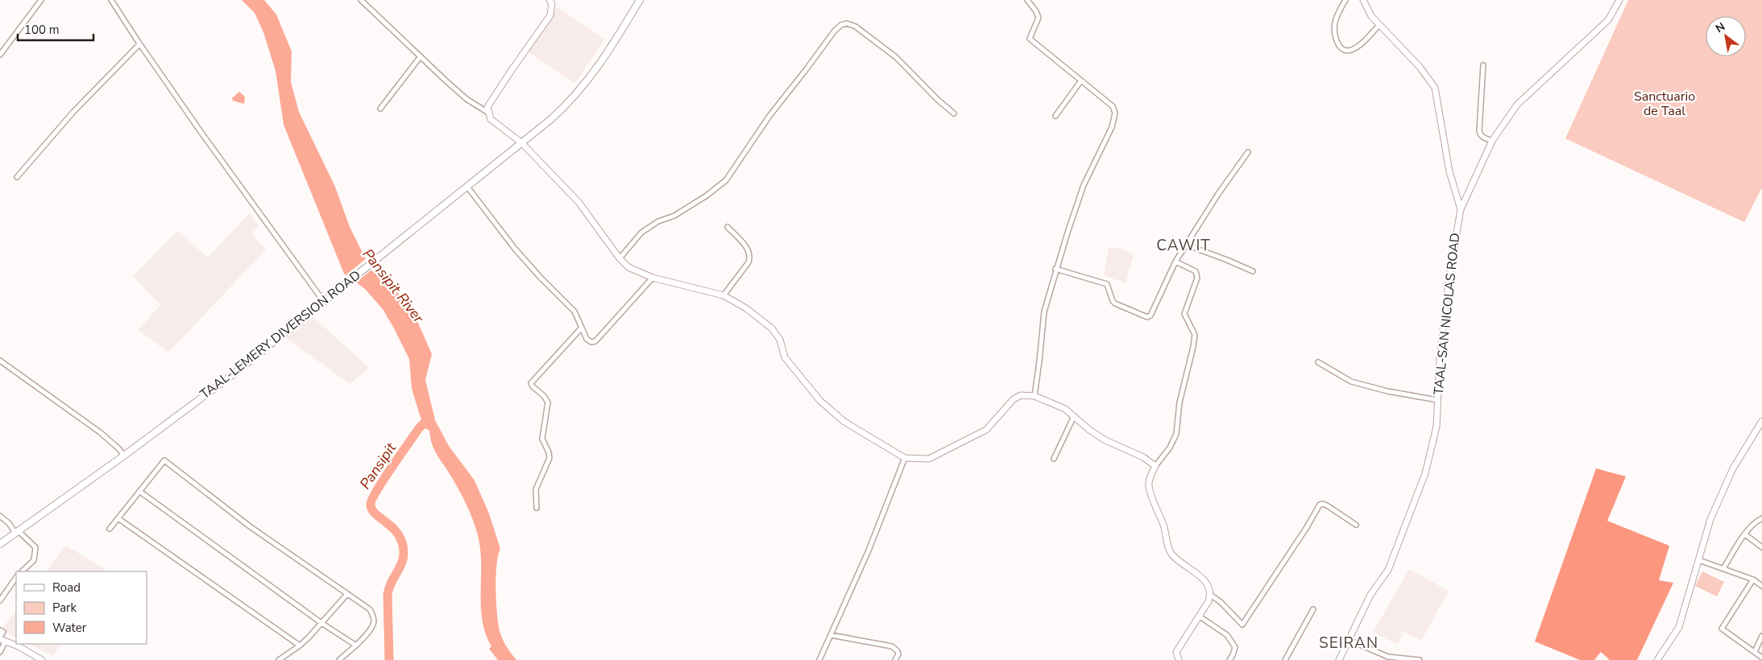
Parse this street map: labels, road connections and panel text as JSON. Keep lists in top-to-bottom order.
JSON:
{
  "streets": {
    "main road": ["TAAL-LEMERY DIVERSION ROAD"],
    "street": ["TAAL-SAN NICOLAS ROAD"]
  },
  "districts": ["CAWIT", "SEIRAN"],
  "water": ["Pansipit River", "Pansipit"],
  "parks": ["Sanctuario de Taal"],
  "legend": ["Road", "Park", "Water"],
  "scale_bar": "100 m",
  "north": "top left"
}
